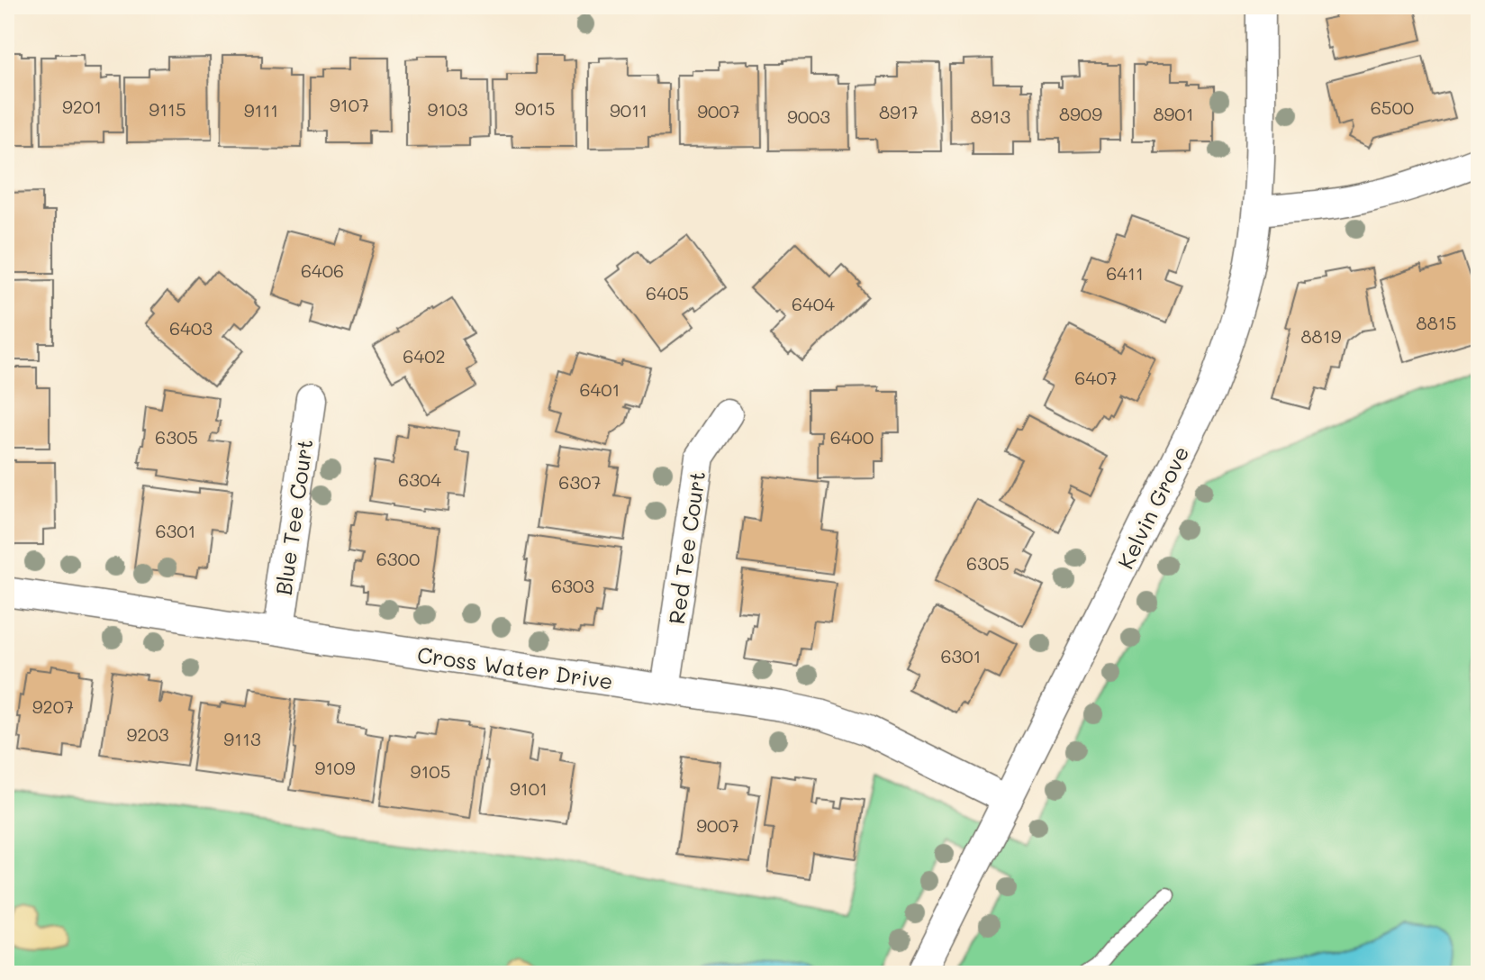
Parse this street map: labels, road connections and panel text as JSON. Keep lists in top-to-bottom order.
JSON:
{
  "streets": {
    "street": [
      "Kelvin Grove",
      "Blue Tee Court",
      "Red Tee Court",
      "Cross Water Drive"
    ]
  },
  "crossings": [
    ["Kelvin Grove", "Cross Water Drive"],
    ["Blue Tee Court", "Cross Water Drive"],
    ["Red Tee Court", "Cross Water Drive"]
  ],
  "house_numbers": [
    "9107",
    "9201",
    "6500",
    "9015",
    "9115",
    "9103",
    "9111",
    "9011",
    "9007",
    "8917",
    "8909",
    "8901",
    "9003",
    "8913",
    "6406",
    "6411",
    "6405",
    "6404",
    "8815",
    "6403",
    "8819",
    "6402",
    "6407",
    "6401",
    "6305",
    "6400",
    "6304",
    "6307",
    "6301",
    "6300",
    "6305",
    "6303",
    "6301",
    "9207",
    "9203",
    "9113",
    "9109",
    "9105",
    "9101",
    "9007"
  ]
}
